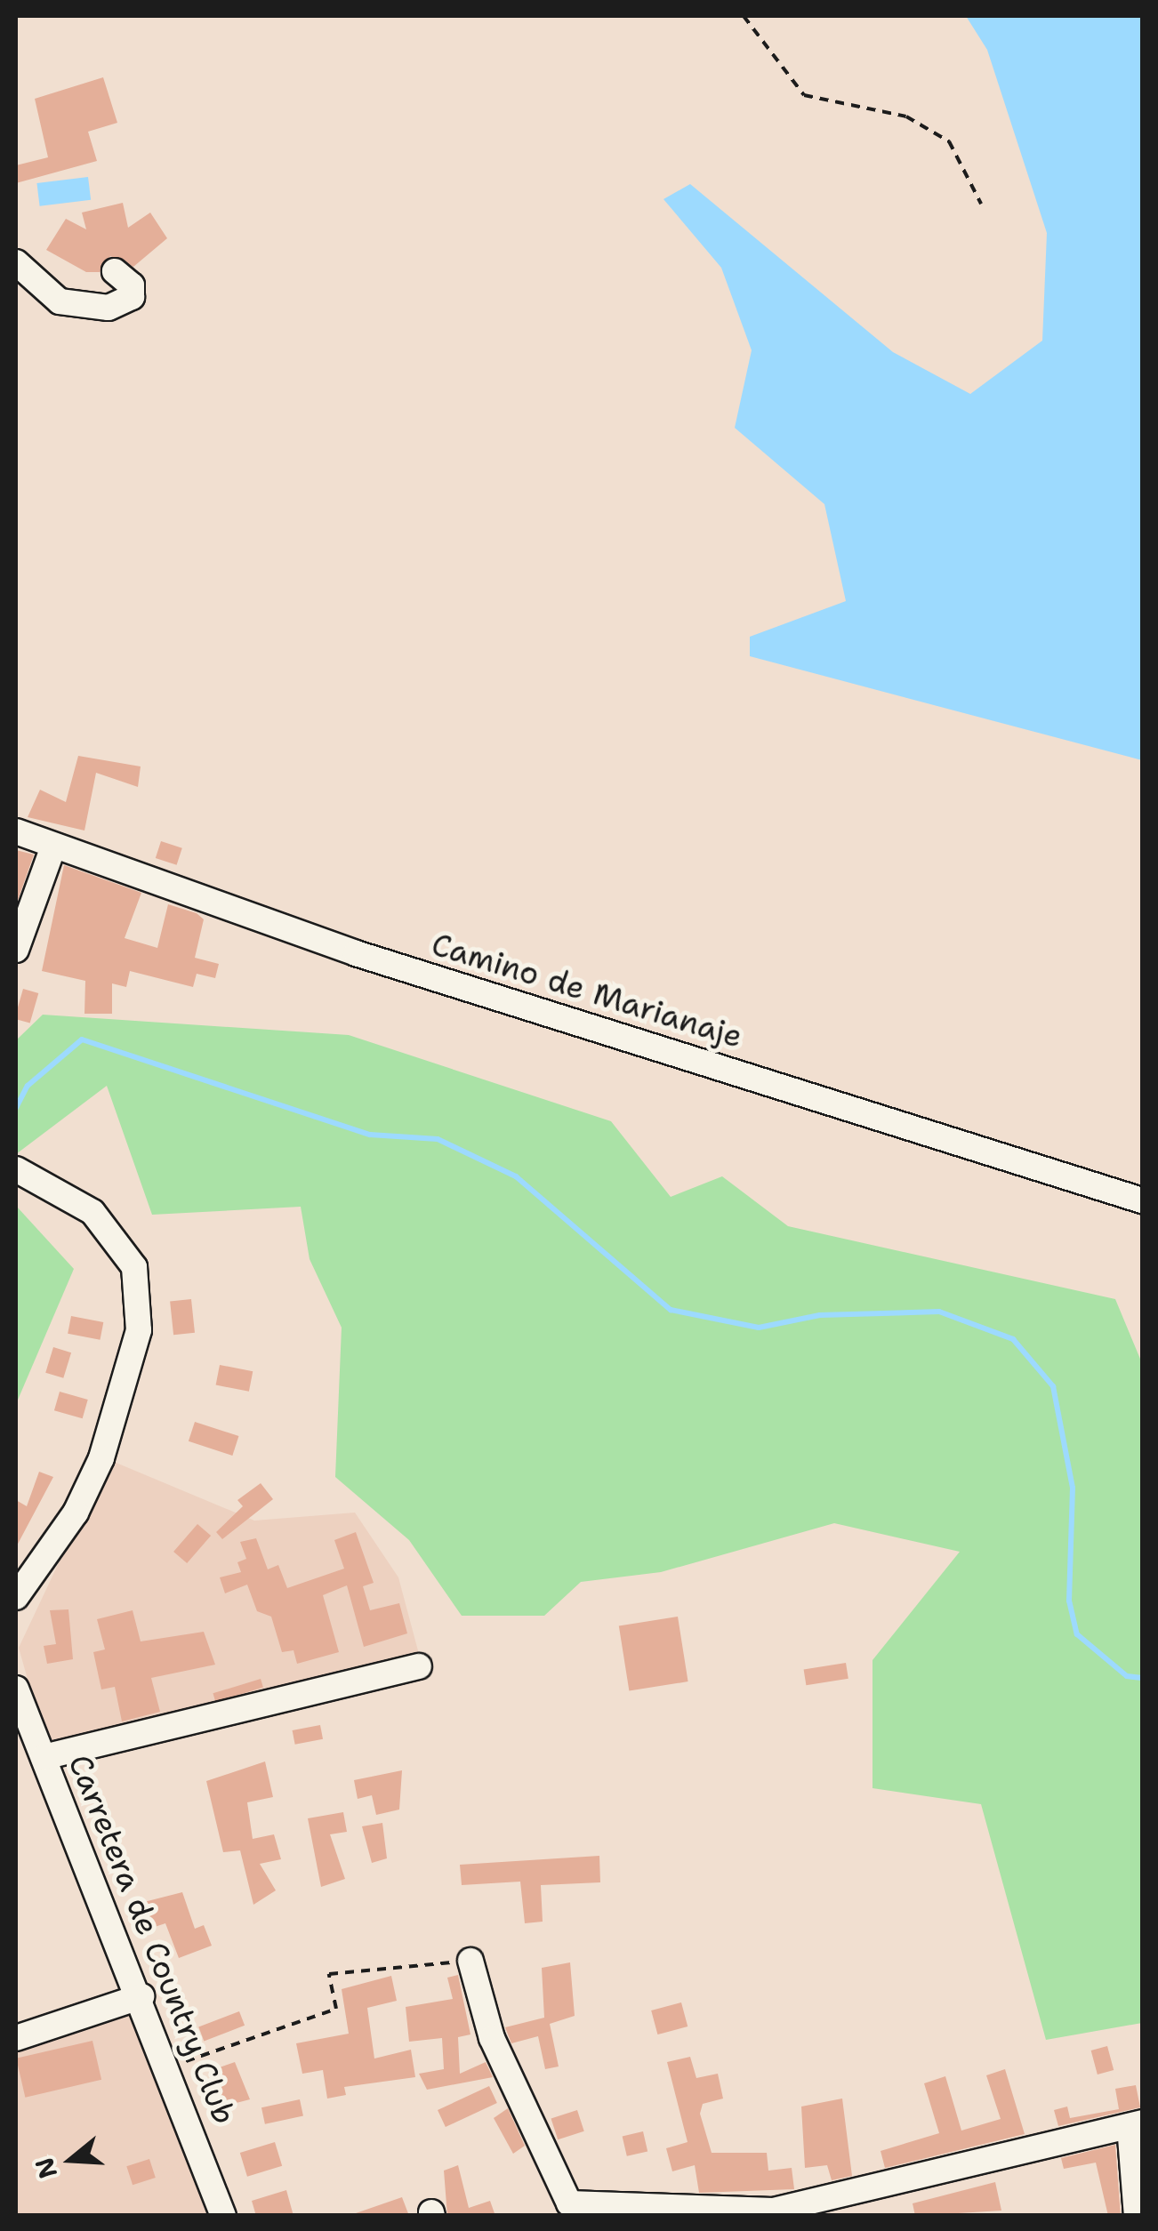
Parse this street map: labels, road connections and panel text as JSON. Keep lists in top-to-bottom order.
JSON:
{
  "streets": {
    "street": ["Camino de Marianaje", "Carretera de Country Club"]
  },
  "north": "left"
}
